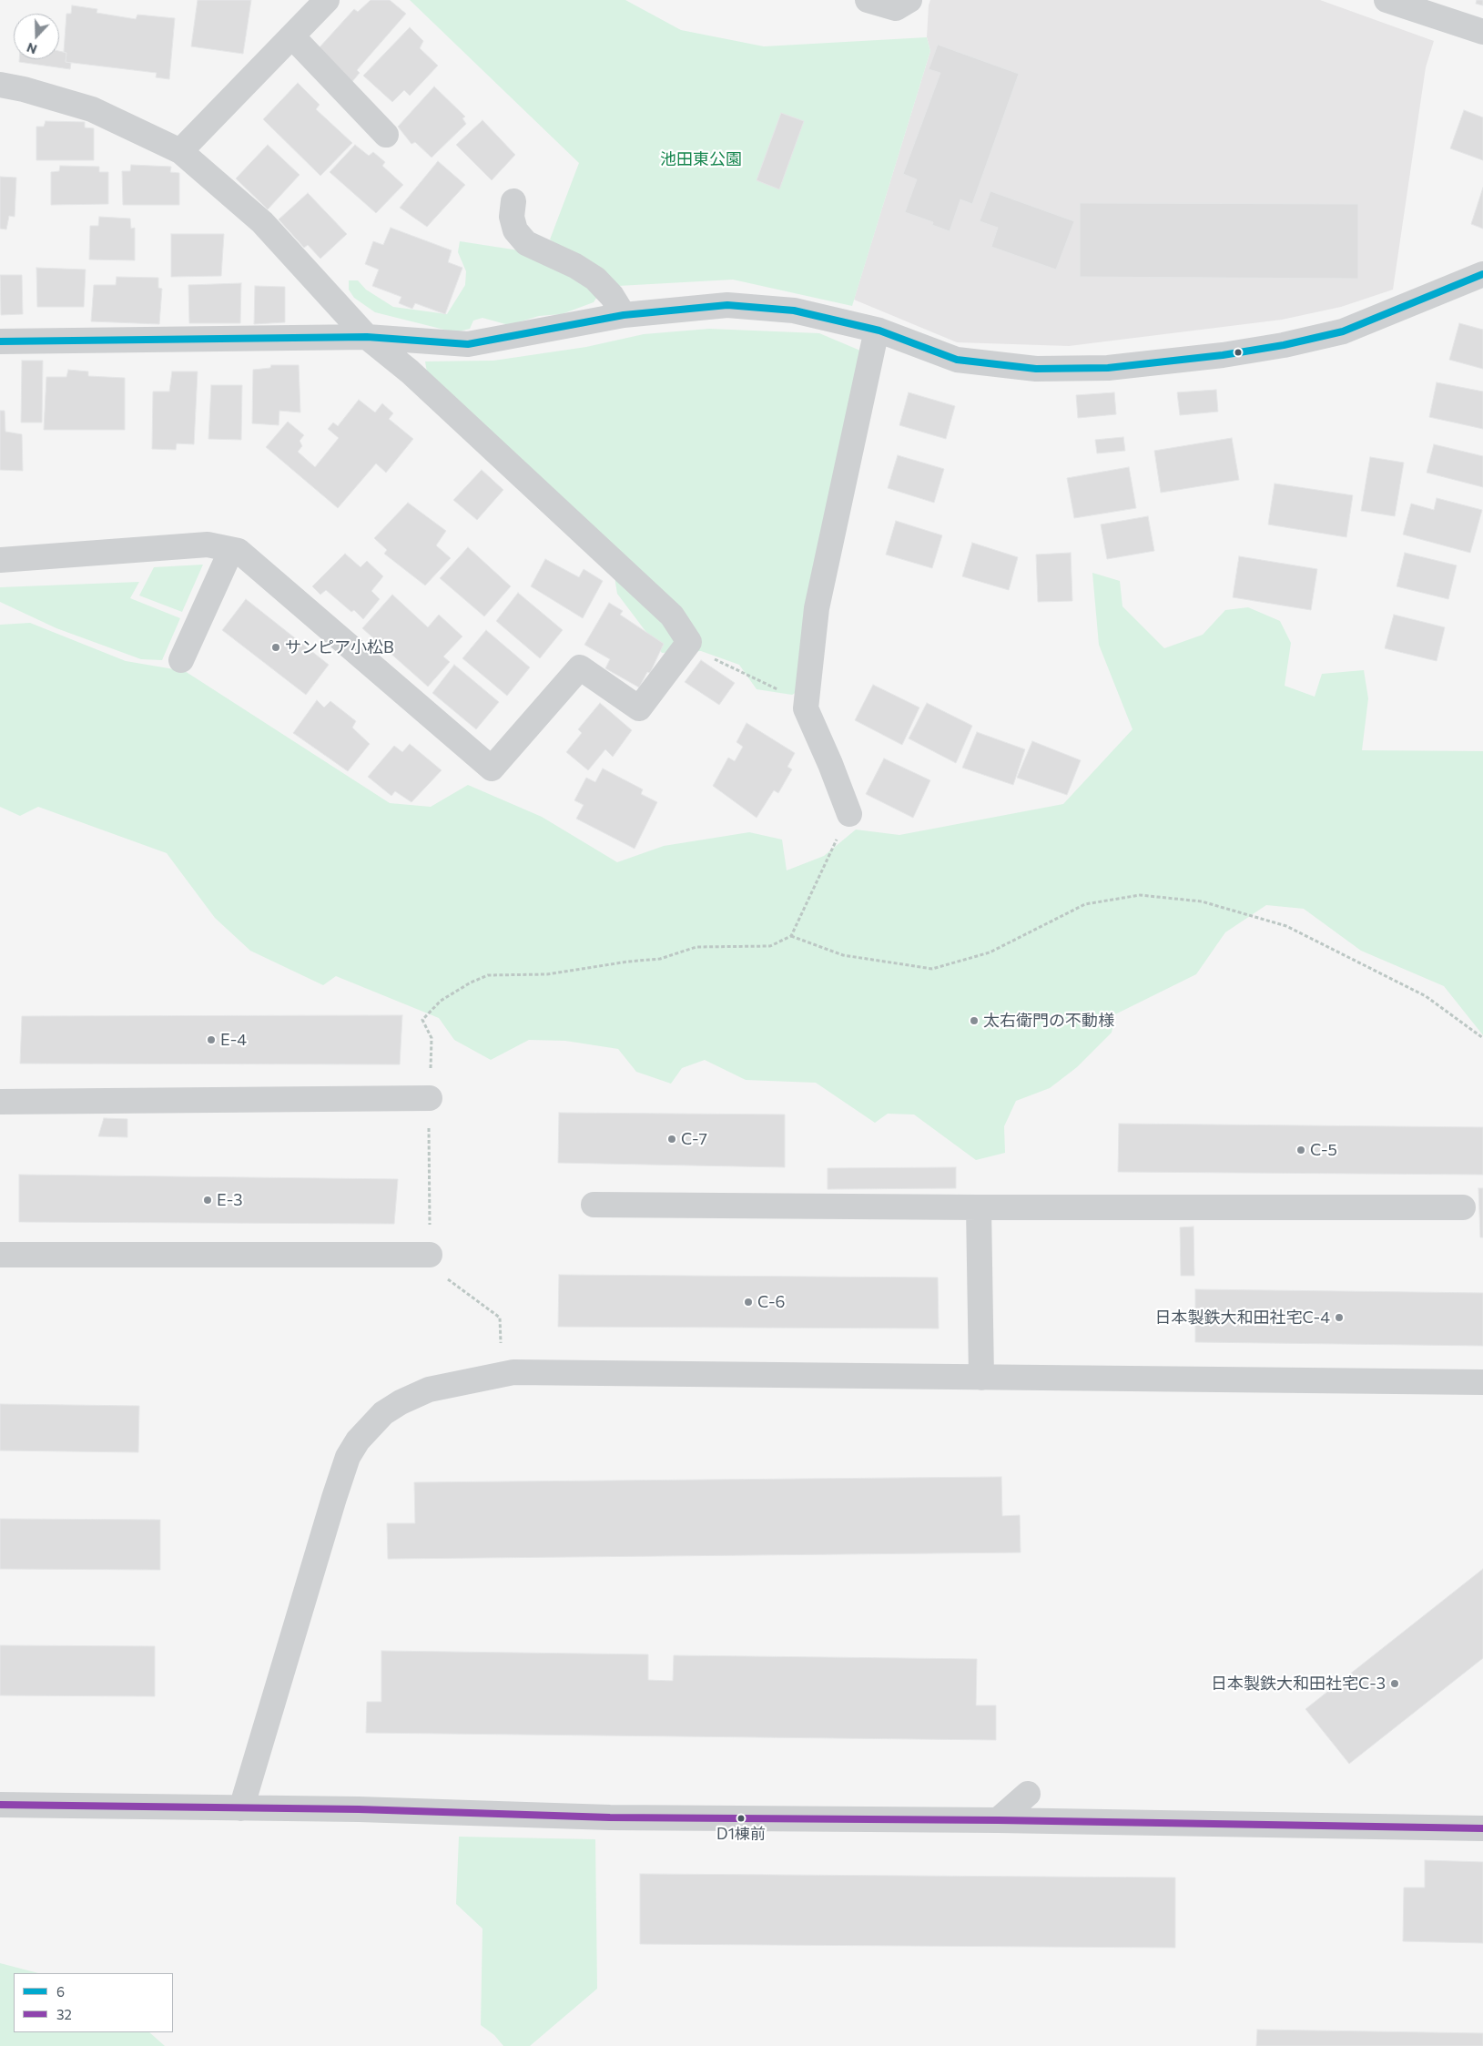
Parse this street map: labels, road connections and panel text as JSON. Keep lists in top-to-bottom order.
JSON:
{
  "parks": ["池田東公園"],
  "places": [
    "サンピア小松B",
    "太右衛門の不動様",
    "E-4",
    "C-7",
    "C-5",
    "E-3",
    "C-6",
    "日本製鉄大和田社宅C-4",
    "日本製鉄大和田社宅C-3",
    "D1棟前"
  ],
  "lines": ["transit line 6", "transit line 32"],
  "legend": ["6", "32"],
  "north": "bottom"
}
